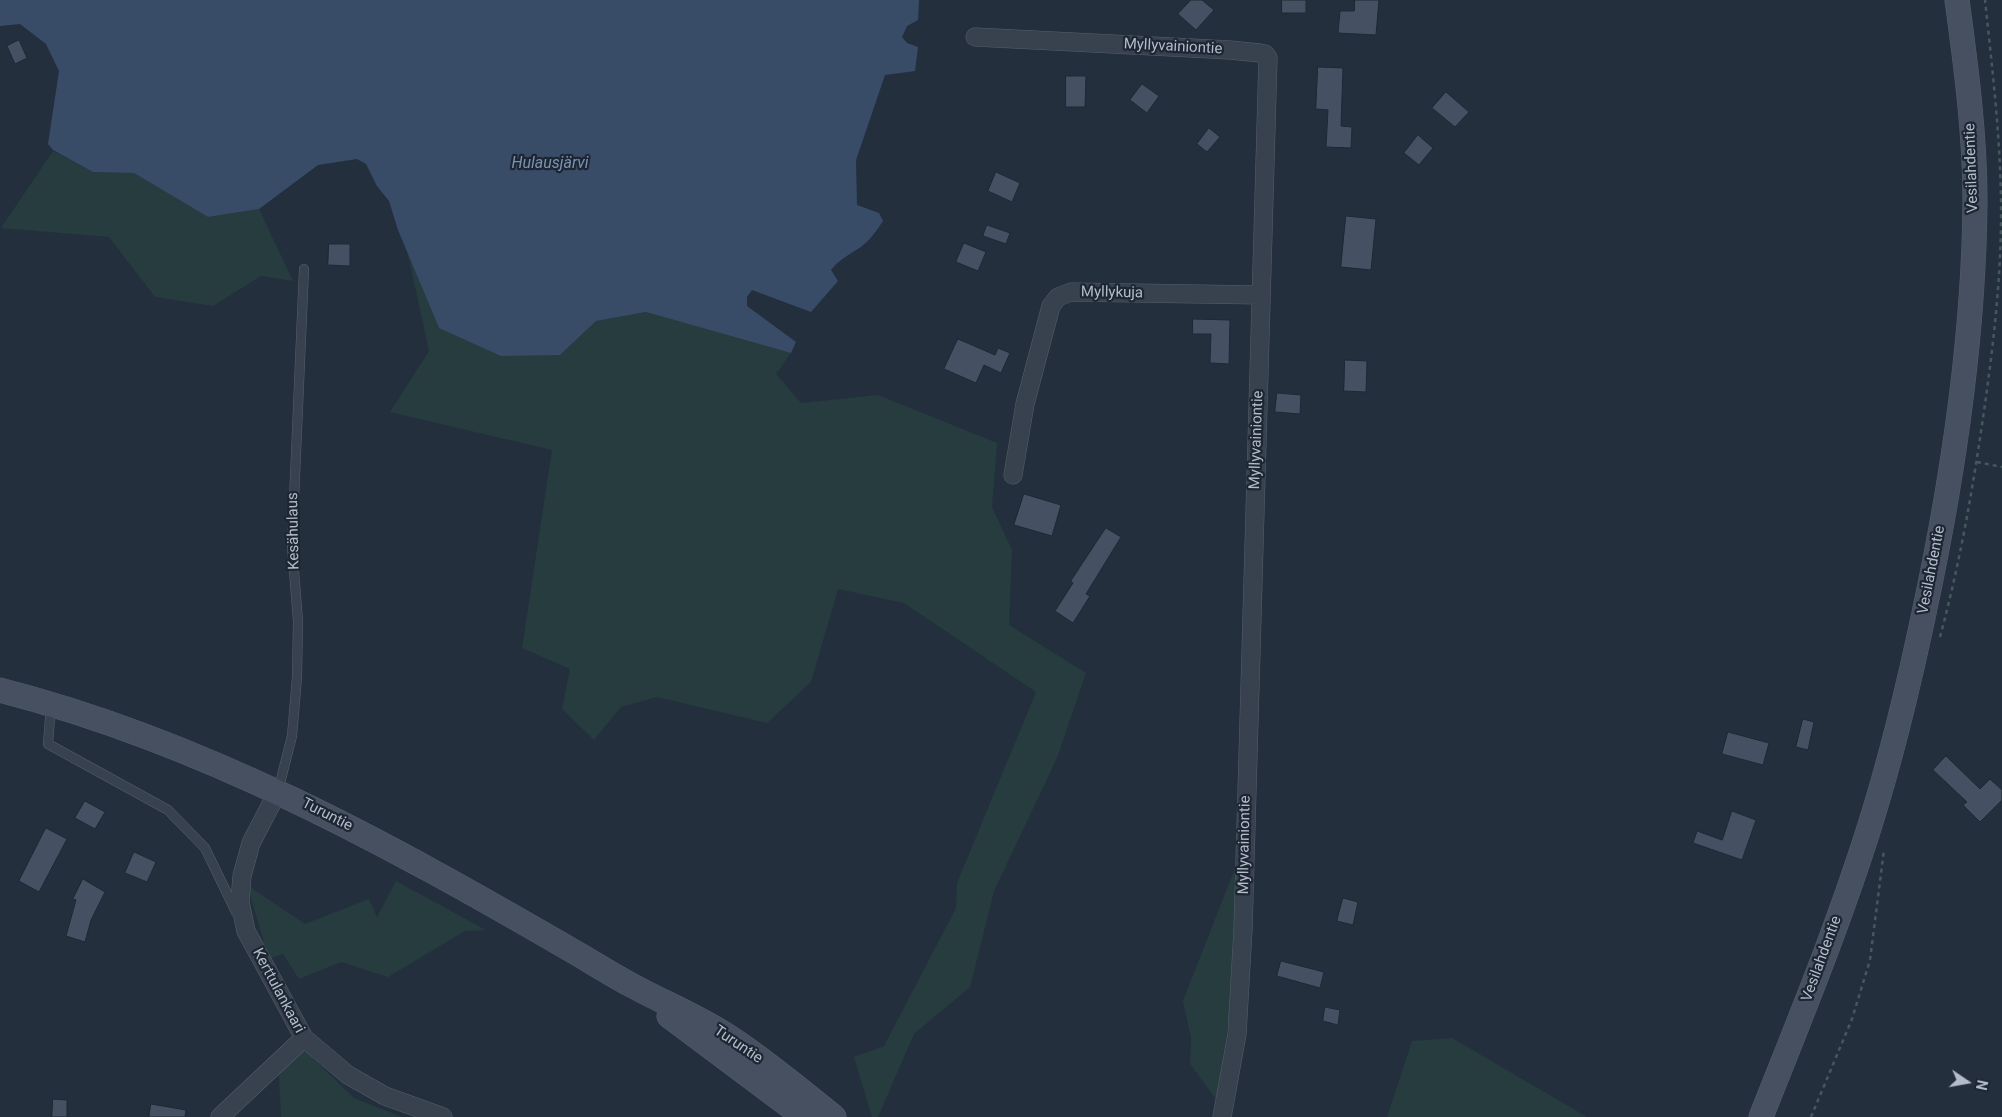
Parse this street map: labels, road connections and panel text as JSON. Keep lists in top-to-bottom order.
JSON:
{
  "streets": {
    "main road": ["Vesilahdentie", "Turuntie"],
    "street": ["Myllyvainiontie", "Myllykuja", "Kerttulankaari"],
    "lane": ["Kesähulaus"]
  },
  "crossings": [
    ["Myllyvainiontie", "Myllykuja"],
    ["Kesähulaus", "Turuntie"],
    ["Kesähulaus", "Kerttulankaari"],
    ["Turuntie", "Kerttulankaari"]
  ],
  "water": ["Hulausjärvi"],
  "north": "right"
}
